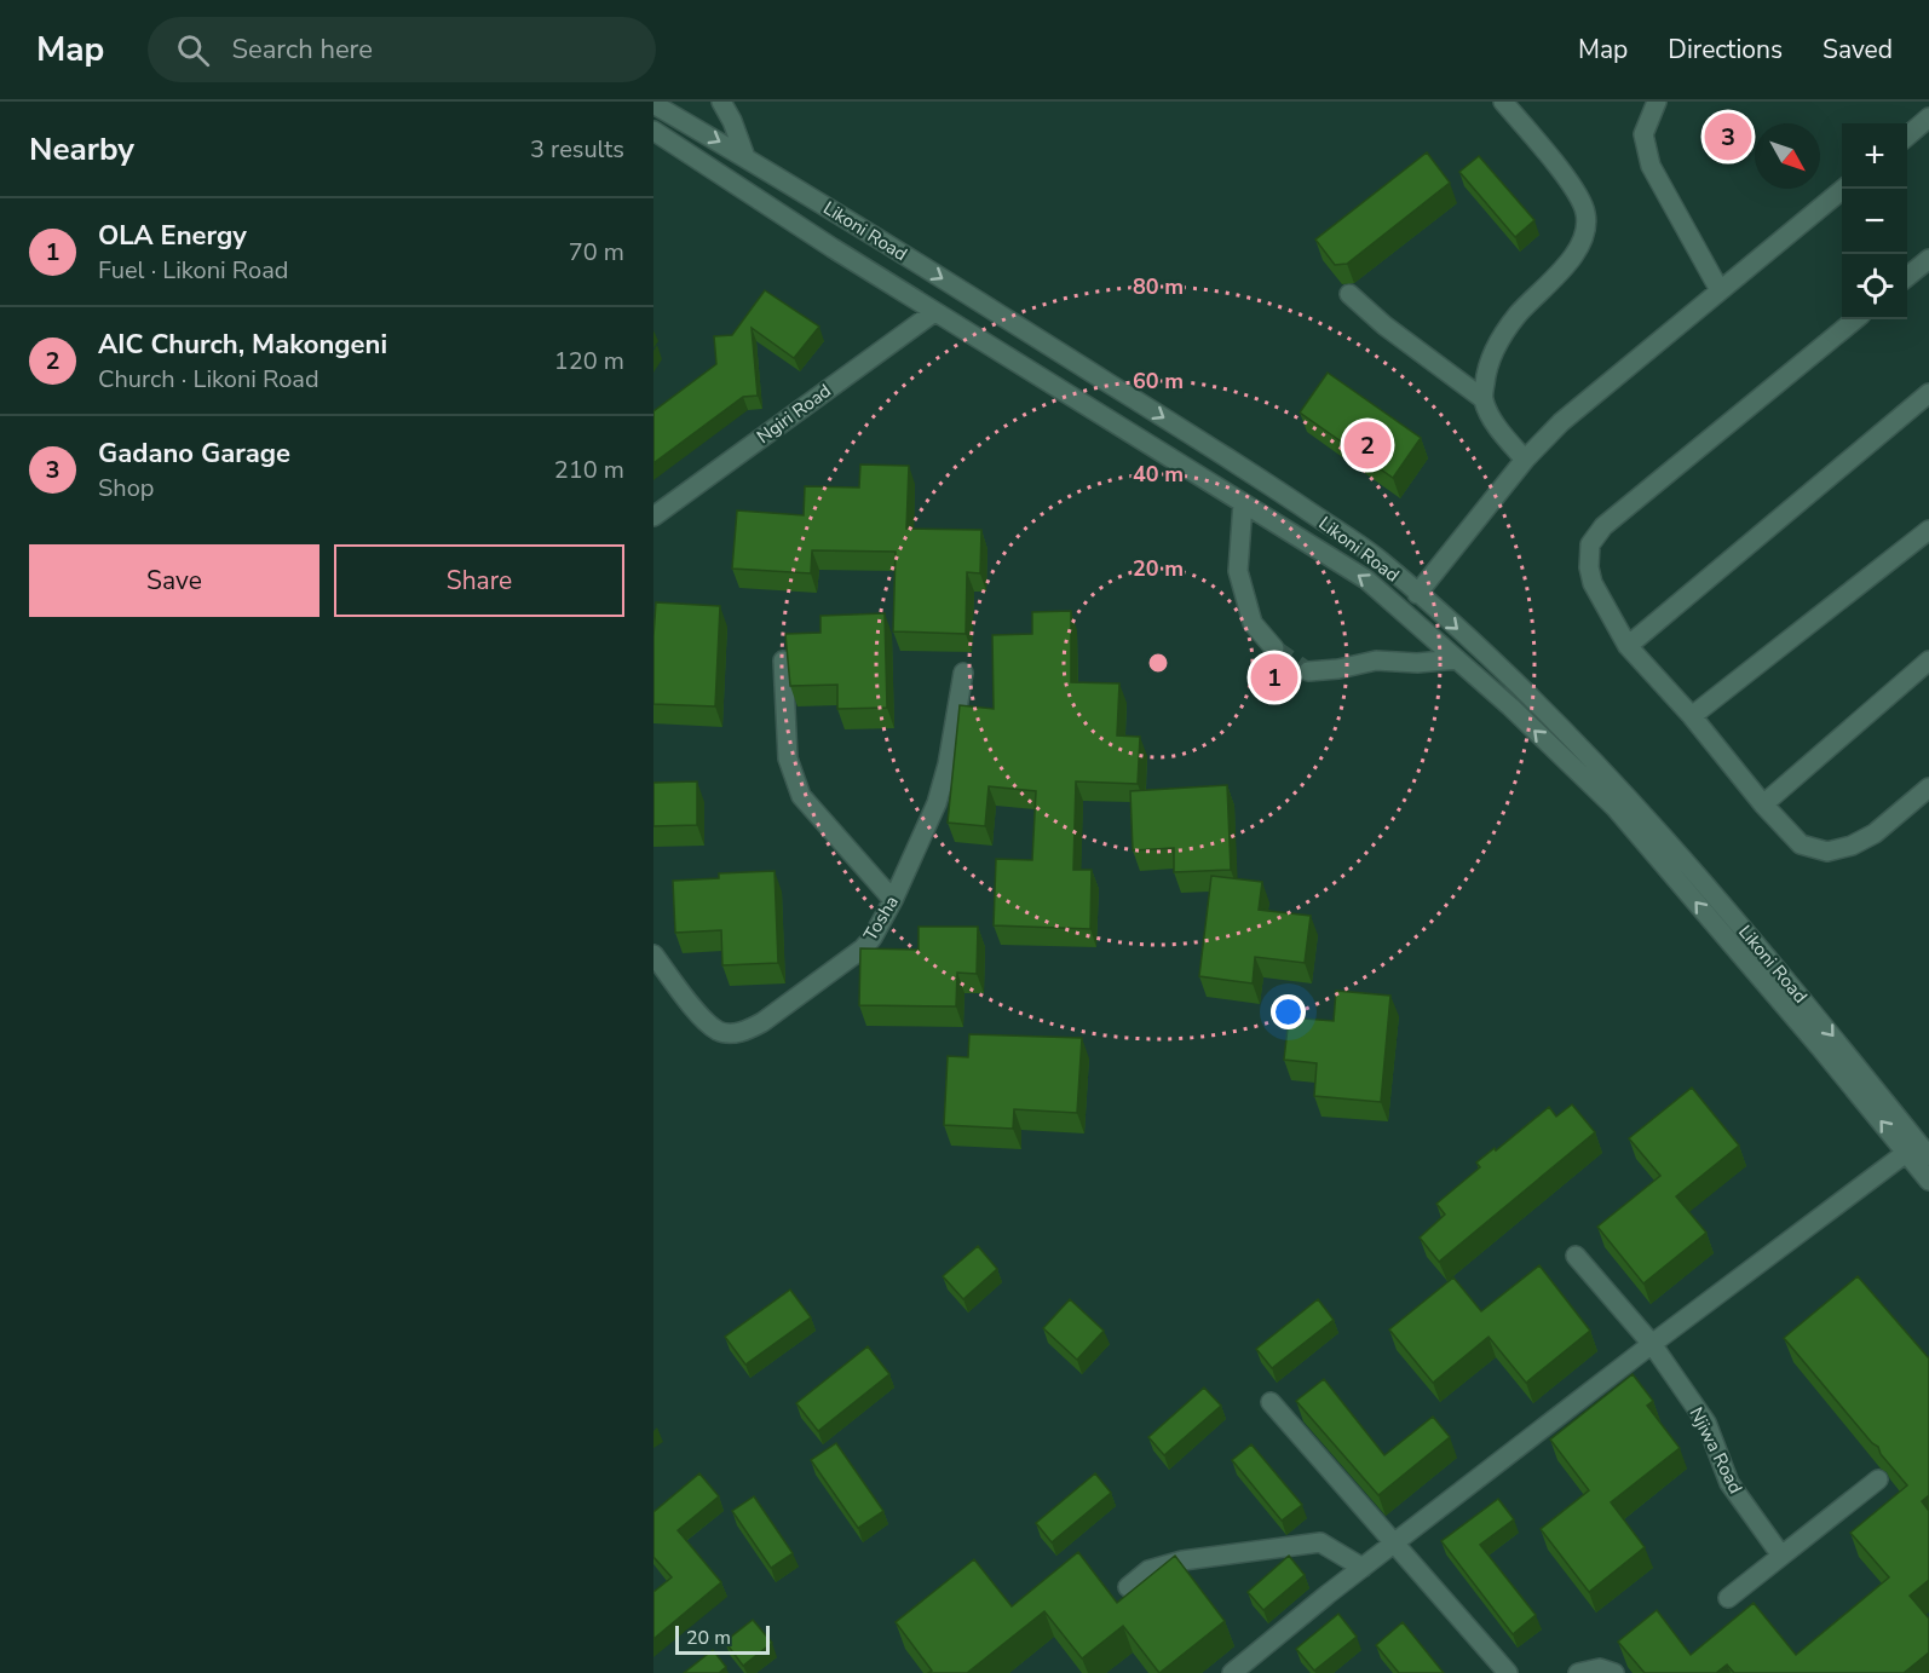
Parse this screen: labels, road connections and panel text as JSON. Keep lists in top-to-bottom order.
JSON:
{
  "streets": {
    "street": [
      "Likoni Road",
      "Ngiri Road",
      "Tosha",
      "Njiwa Road"
    ]
  },
  "crossings": [
    ["Likoni Road", "Ngiri Road"]
  ],
  "scale_bar": "20 m",
  "north": "bottom right",
  "page": {
    "header": "Map",
    "search": "Search here",
    "nav": ["Map", "Directions", "Saved"],
    "heading": ["Nearby", "3 results"],
    "pins": ["3", "2", "1"],
    "map_buttons": ["+", "−"],
    "list": [
      {
        "mark": "1",
        "name": "OLA Energy",
        "note": "Fuel · Likoni Road",
        "value": "70 m"
      },
      {
        "mark": "2",
        "name": "AIC Church, Makongeni",
        "note": "Church · Likoni Road",
        "value": "120 m"
      },
      {
        "mark": "3",
        "name": "Gadano Garage",
        "note": "Shop",
        "value": "210 m"
      }
    ],
    "buttons": ["Save", "Share"],
    "scale": "20 m"
  },
  "rings": [
    "80 m",
    "60 m",
    "40 m",
    "20 m"
  ]
}
